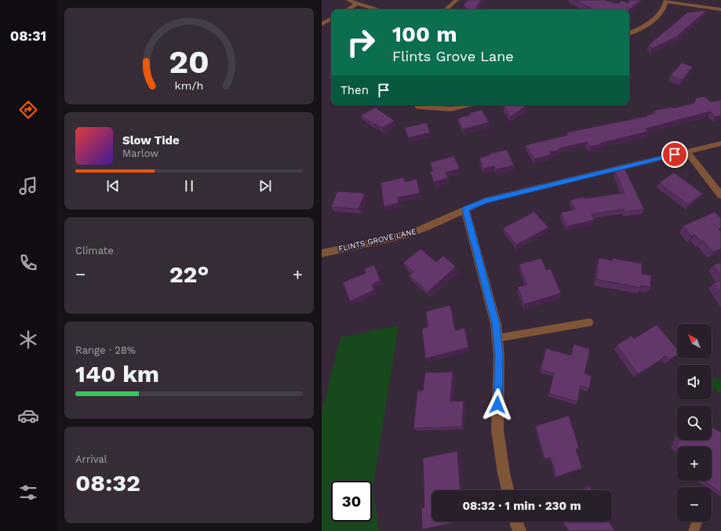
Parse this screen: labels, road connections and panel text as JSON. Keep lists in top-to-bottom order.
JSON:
{
  "streets": {
    "street": ["FLINTS GROVE LANE"]
  },
  "north": "top left",
  "page": {
    "tabs": "08:31",
    "turn": ["100 m", "Flints Grove Lane"],
    "then": "Then",
    "song": ["Slow Tide", "Marlow"],
    "tile": [
      "Climate",
      ["Range · 28%", "140 km"],
      ["Arrival", "08:32"]
    ],
    "heat": ["−", "22°", "+"],
    "map_buttons": ["+", "−"],
    "limit": "30",
    "trip": "08:32 · 1 min · 230 m",
    "gauge": ["20", "km/h"]
  }
}
